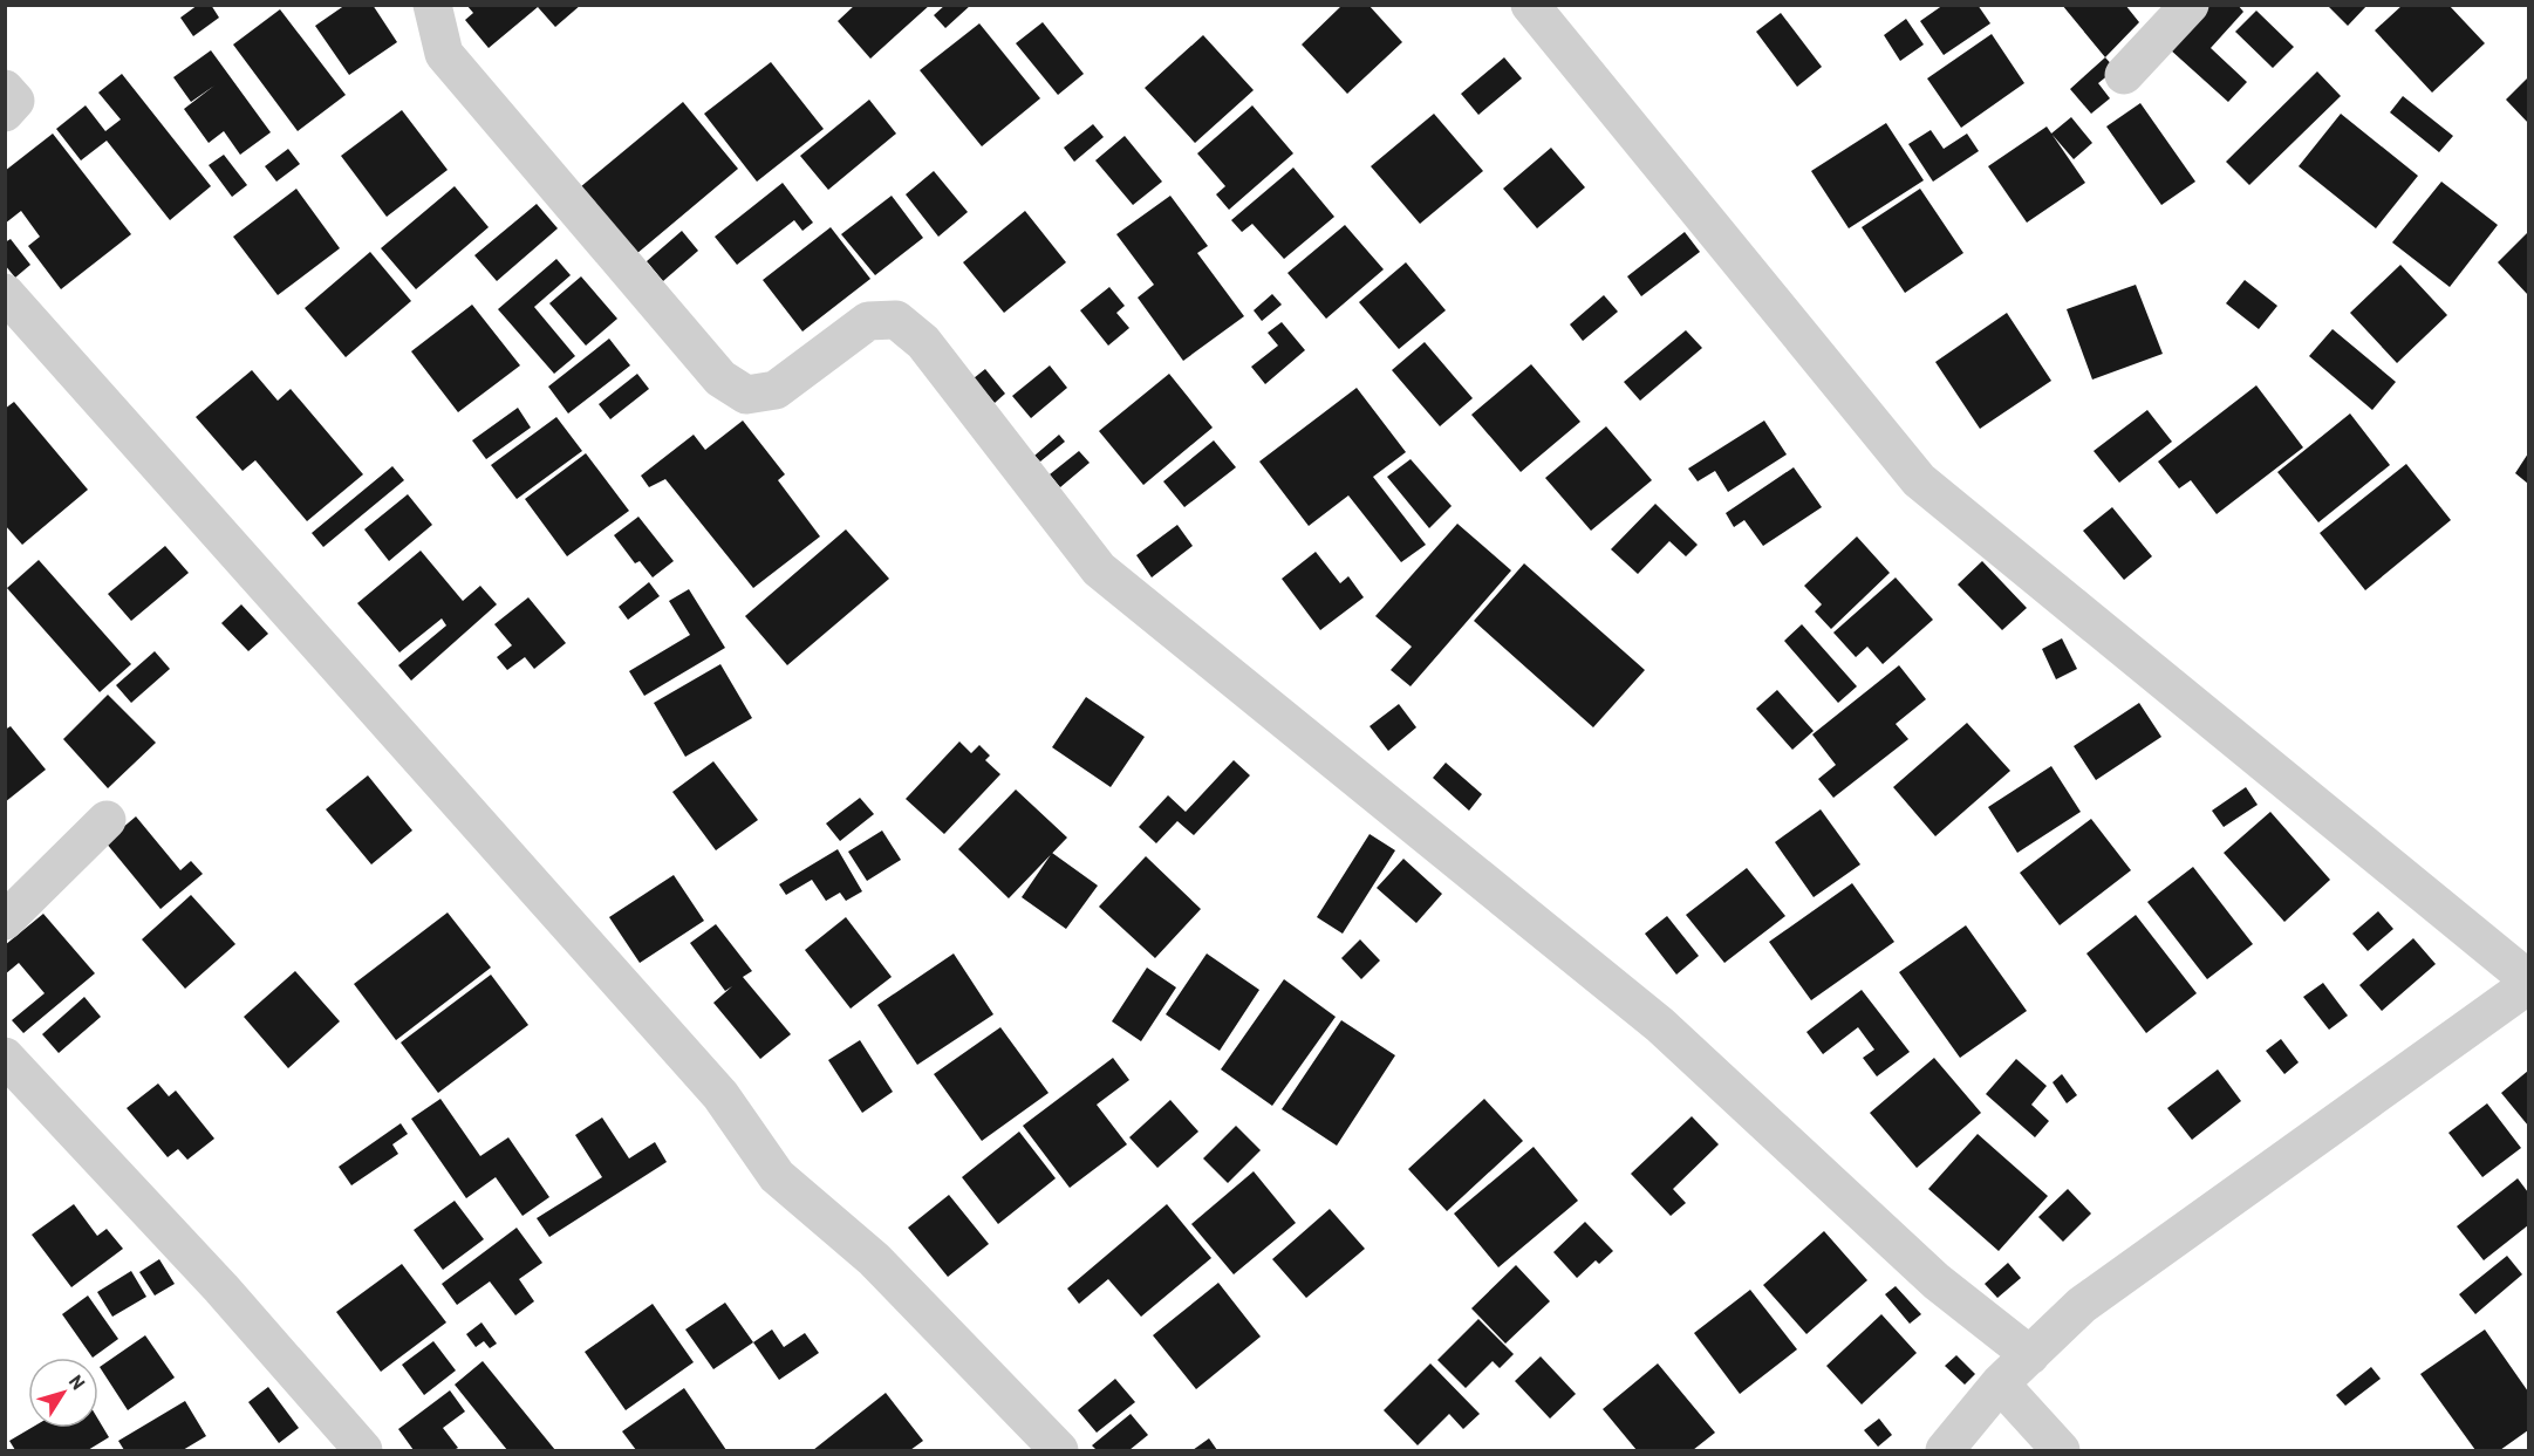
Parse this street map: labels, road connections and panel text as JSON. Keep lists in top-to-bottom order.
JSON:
{
  "north": "top right"
}
